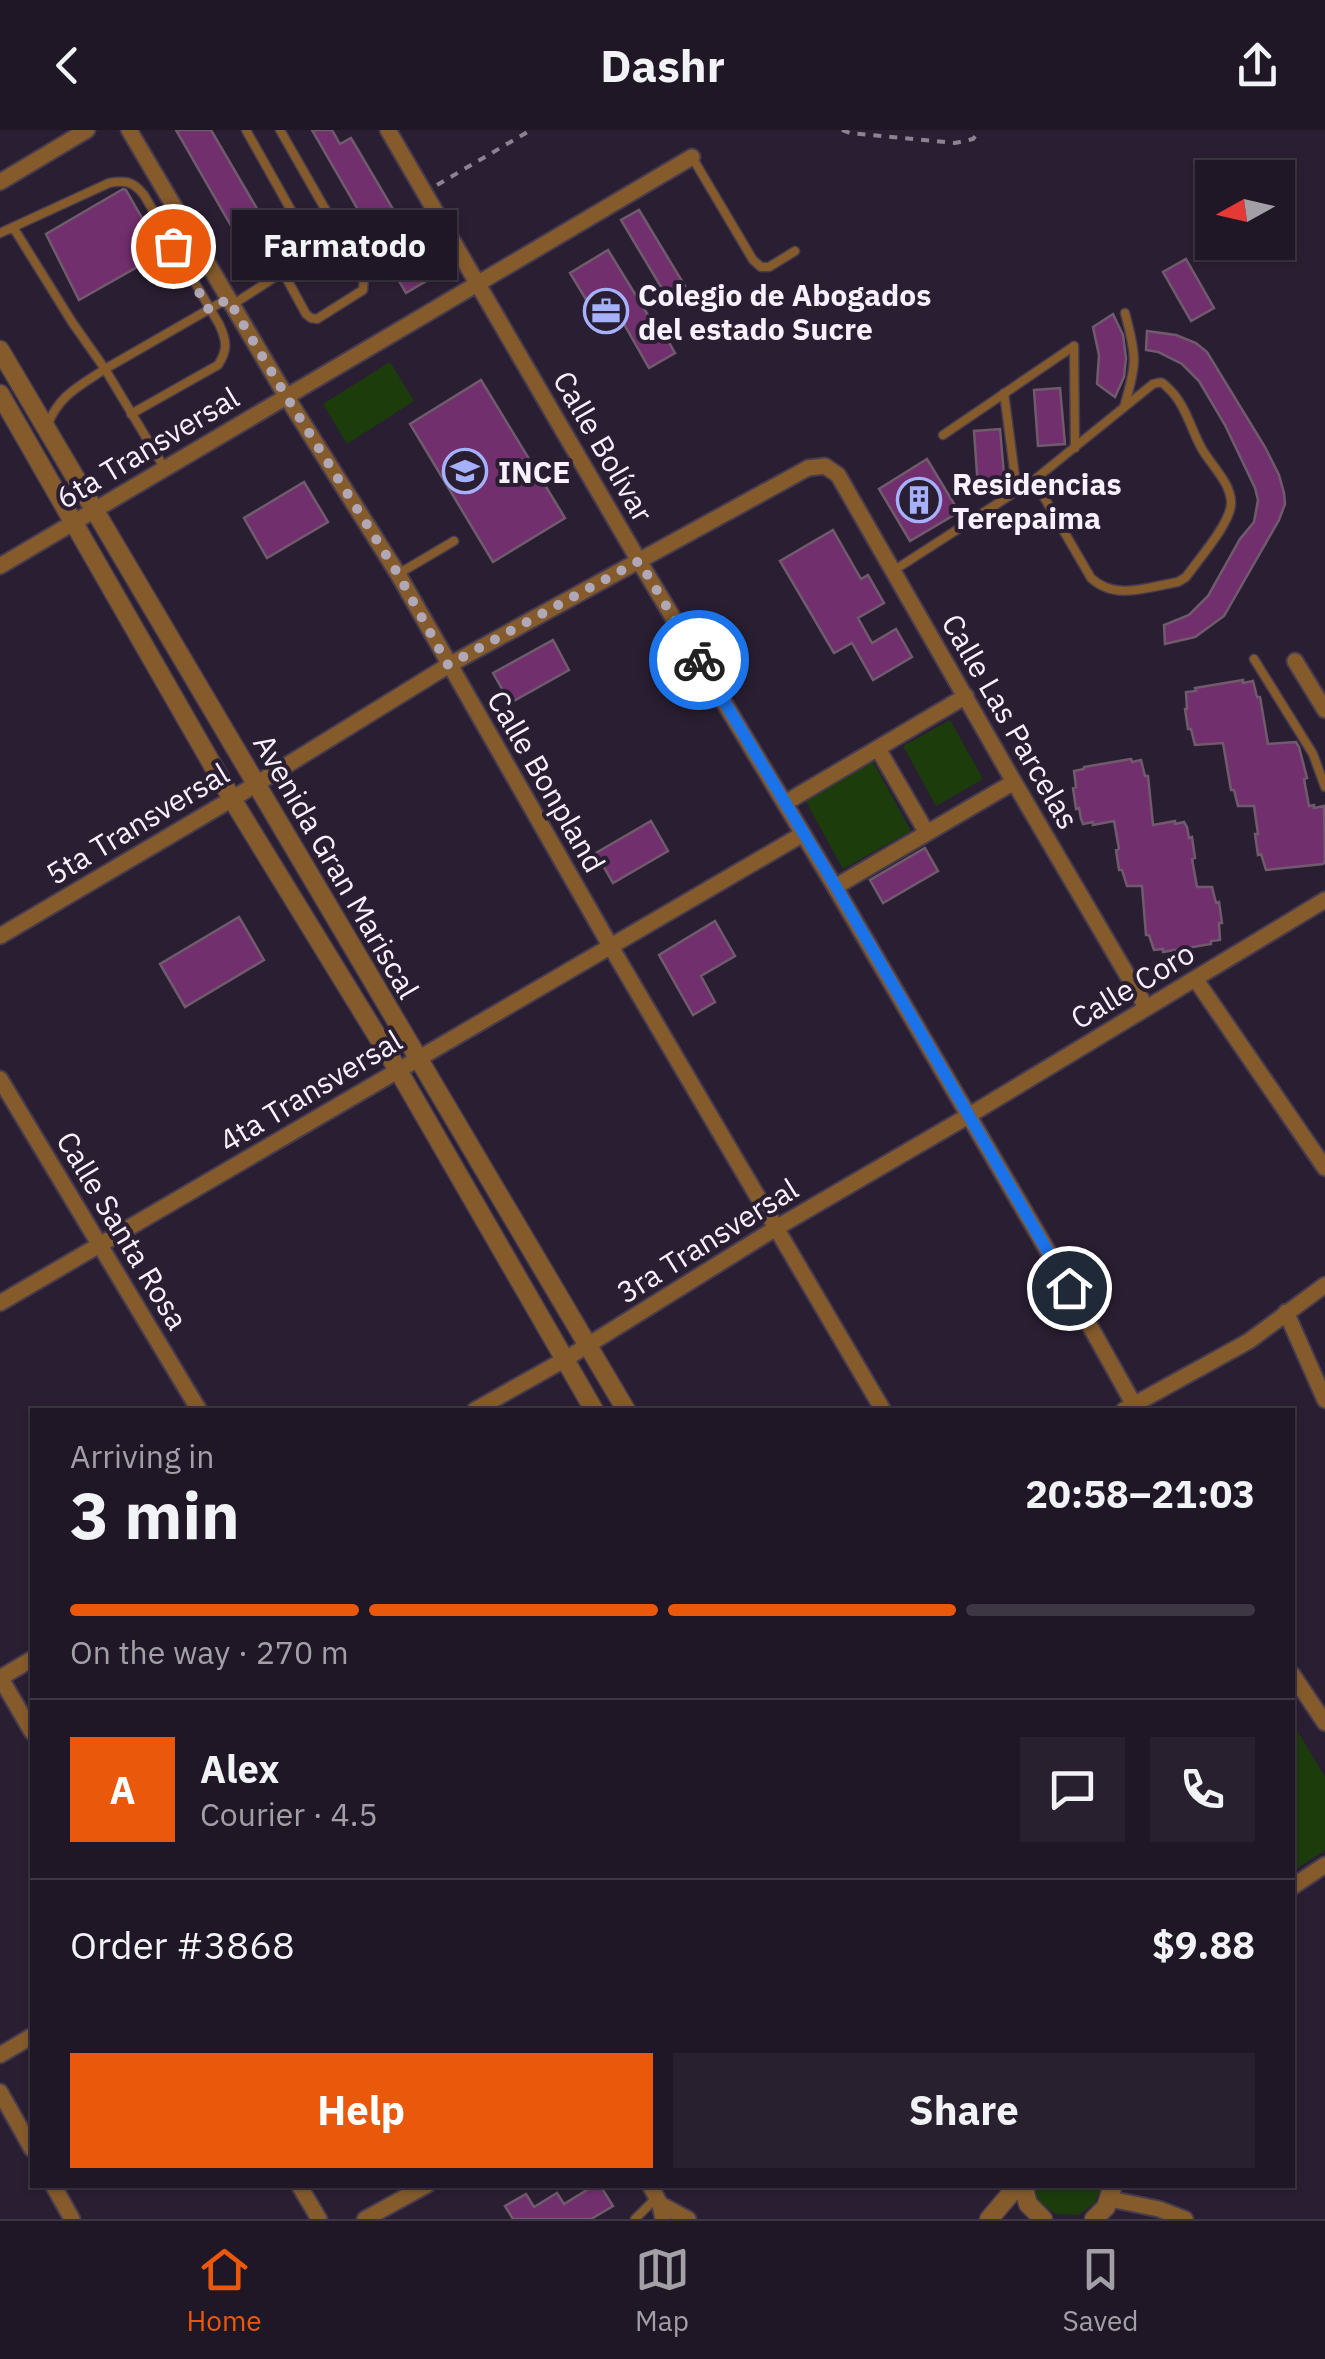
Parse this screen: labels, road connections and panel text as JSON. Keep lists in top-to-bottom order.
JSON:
{
  "streets": {
    "street": [
      "Calle Bolívar",
      "6ta Transversal",
      "Calle Las Parcelas",
      "Calle Bonpland",
      "5ta Transversal",
      "Avenida Gran Mariscal",
      "Calle Coro",
      "4ta Transversal",
      "Calle Santa Rosa",
      "3ra Transversal"
    ]
  },
  "crossings": [
    ["Calle Bolívar", "6ta Transversal"],
    ["Calle Bolívar", "5ta Transversal"],
    ["Calle Bolívar", "Calle Coro"],
    ["Calle Bolívar", "4ta Transversal"],
    ["Calle Bolívar", "3ra Transversal"],
    ["6ta Transversal", "Calle Bonpland"],
    ["6ta Transversal", "Avenida Gran Mariscal"],
    ["Calle Las Parcelas", "5ta Transversal"],
    ["Calle Las Parcelas", "Calle Coro"],
    ["Calle Bonpland", "5ta Transversal"],
    ["Calle Bonpland", "4ta Transversal"],
    ["Calle Bonpland", "3ra Transversal"],
    ["5ta Transversal", "Avenida Gran Mariscal"],
    ["Avenida Gran Mariscal", "4ta Transversal"],
    ["Avenida Gran Mariscal", "3ra Transversal"],
    ["Calle Coro", "3ra Transversal"],
    ["4ta Transversal", "Calle Santa Rosa"]
  ],
  "places": {
    "other": ["Farmatodo"],
    "office": ["Colegio de Abogados del estado Sucre"],
    "school or university": ["INCE"],
    "building": ["Residencias Terepaima"]
  },
  "north": "left",
  "page": {
    "header": "Dashr",
    "bubble": "Farmatodo",
    "heading": ["3 min", "Arriving in", "20:58–21:03"],
    "panel": [
      "Alex",
      "Courier · 4.5",
      "Order #3868",
      "$9.88"
    ],
    "bar": "On the way · 270 m",
    "round": "A",
    "buttons": ["Help", "Share"],
    "tabs": ["Home", "Map", "Saved"]
  }
}
